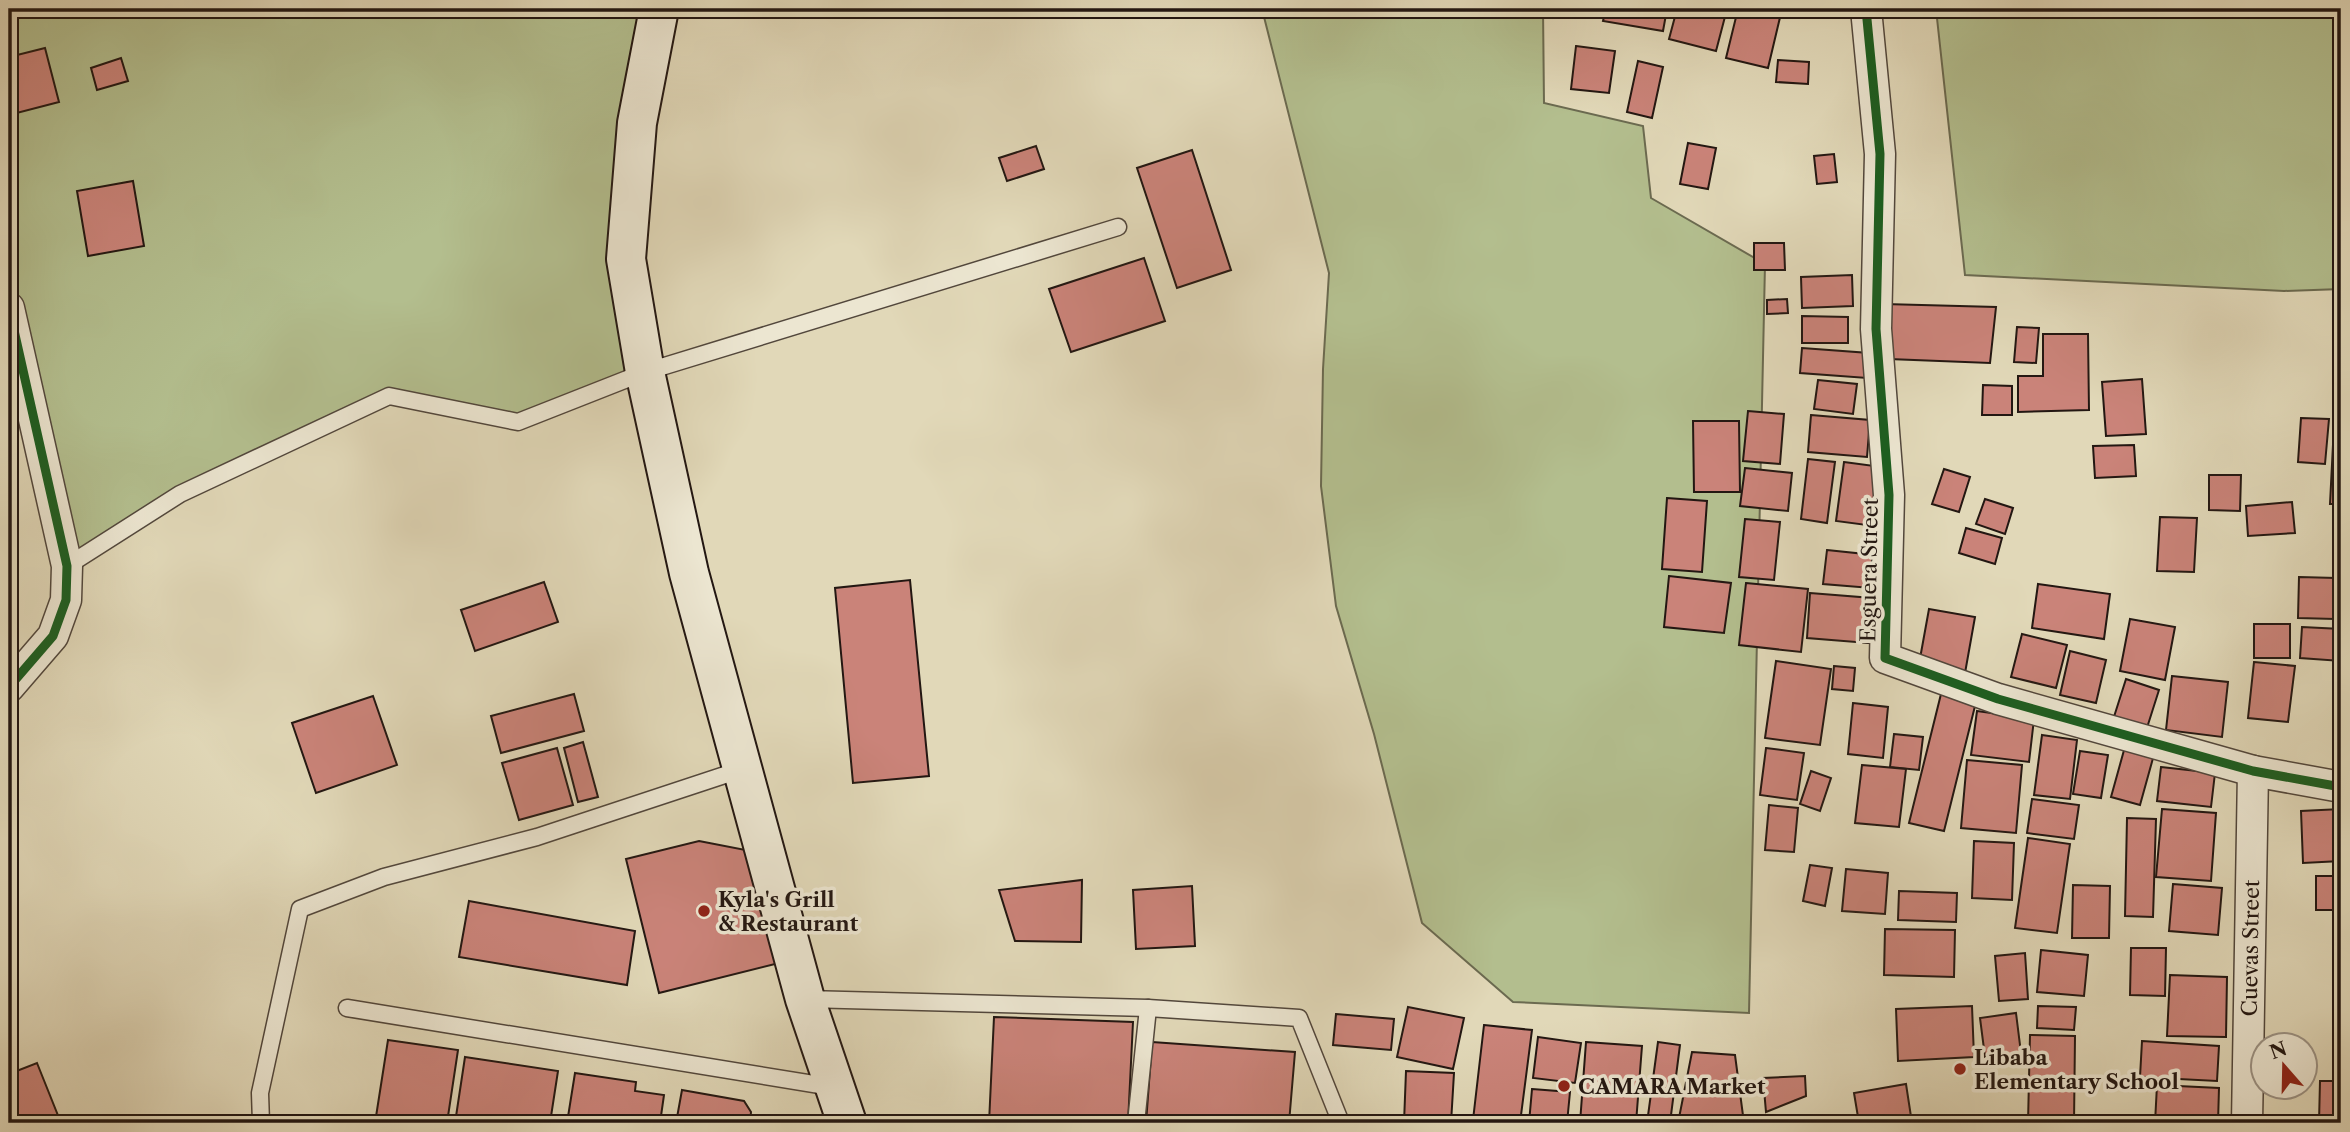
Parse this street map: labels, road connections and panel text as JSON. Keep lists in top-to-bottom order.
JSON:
{
  "streets": {
    "street": ["Esguera Street", "Cuevas Street"]
  },
  "crossings": [
    ["Esguera Street", "Cuevas Street"]
  ],
  "places": ["Kyla's Grill & Restaurant", "Libaba Elementary School", "CAMARA Market"],
  "north": "top"
}
